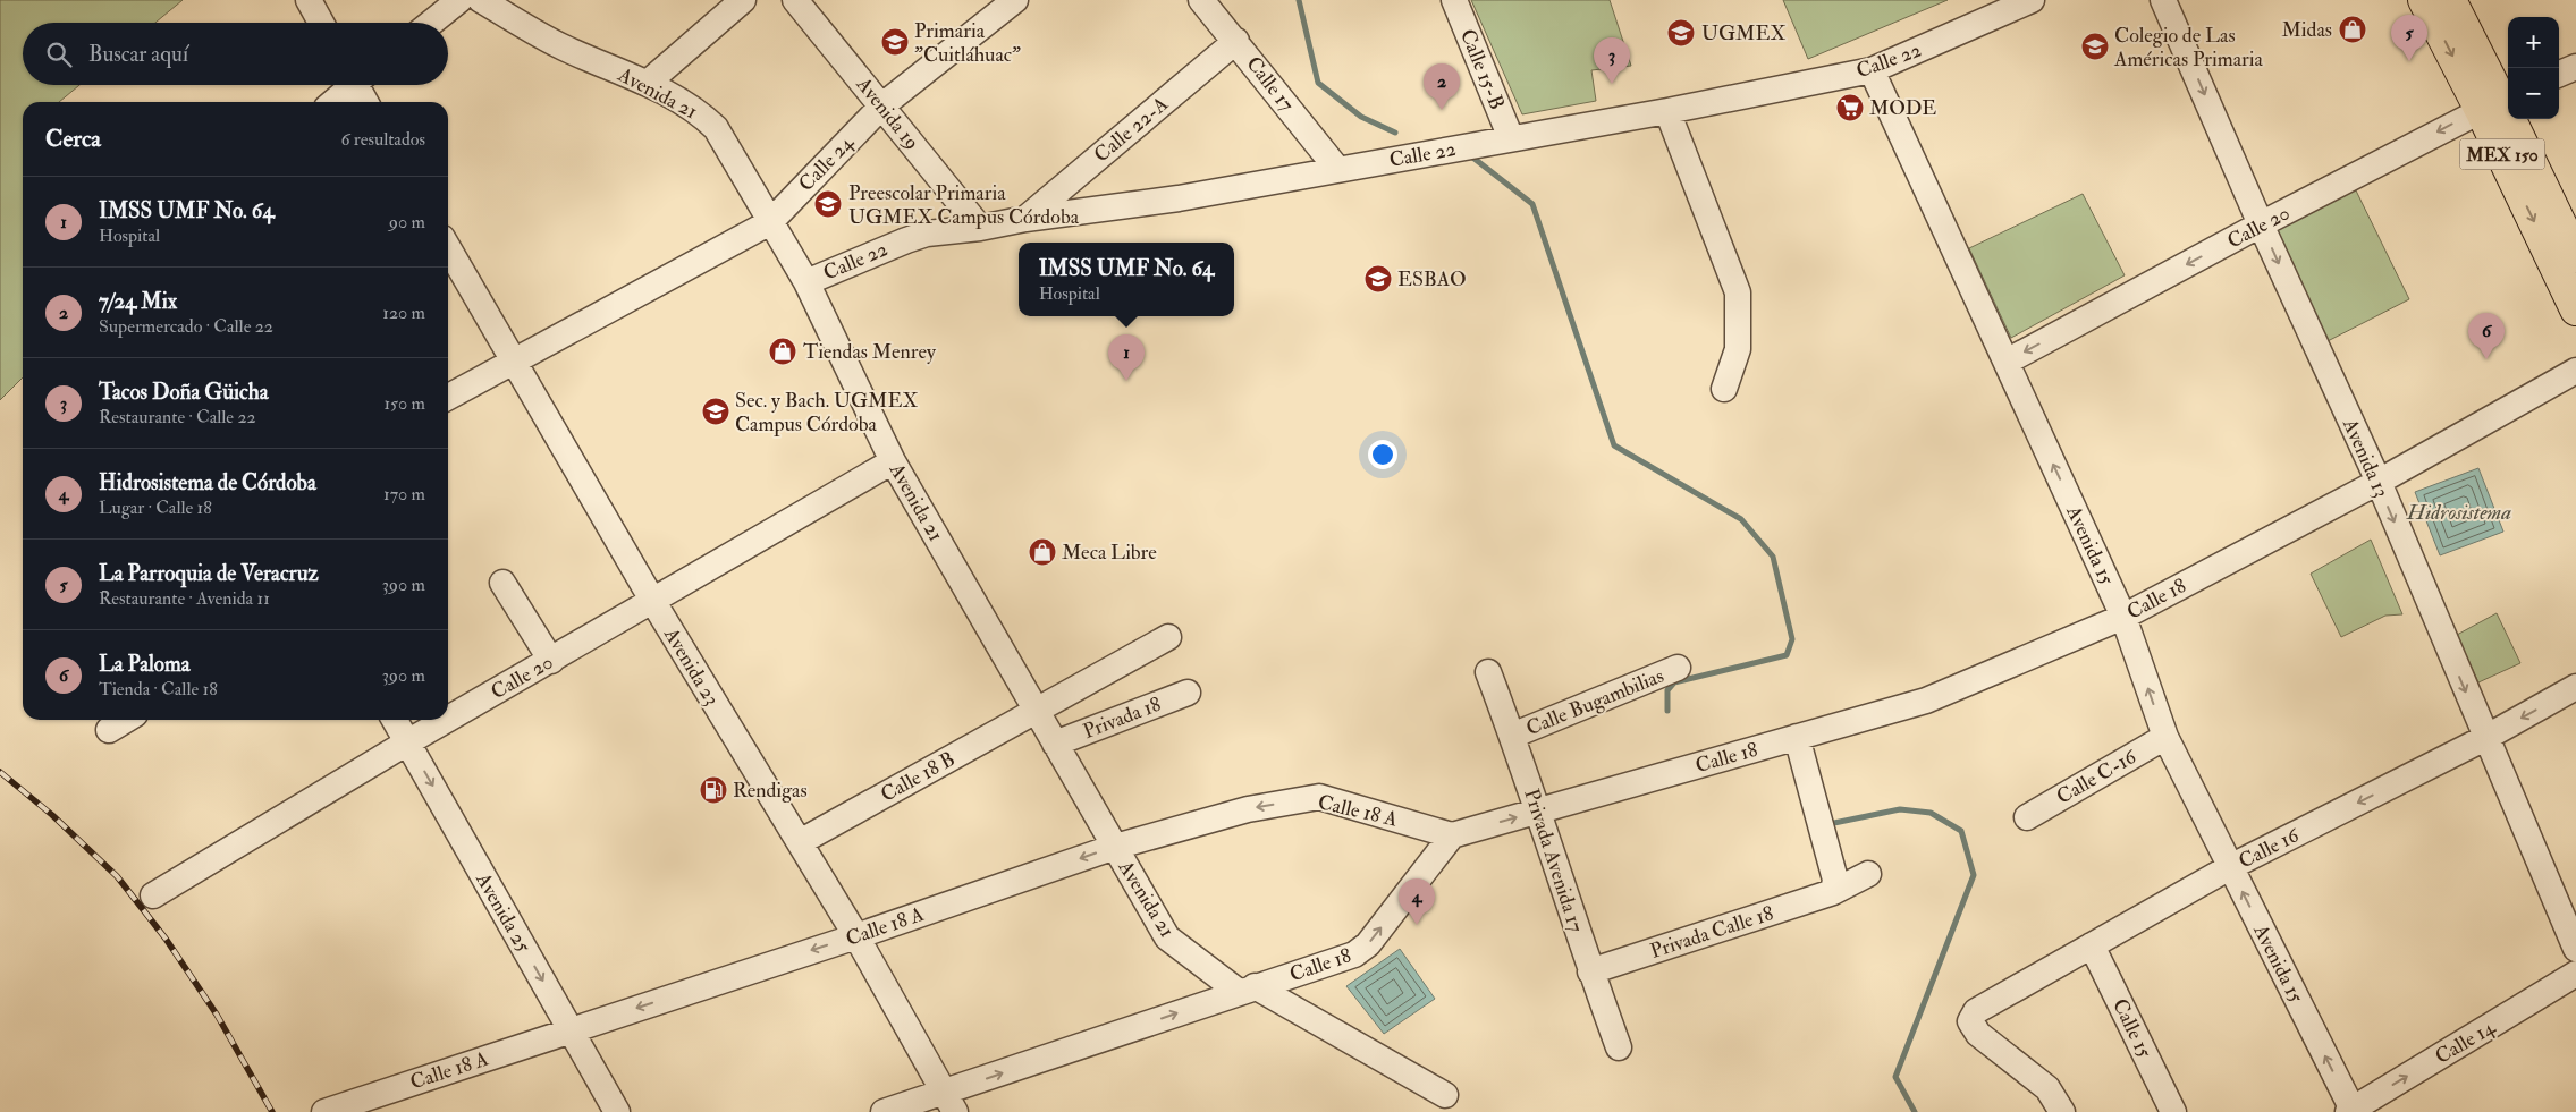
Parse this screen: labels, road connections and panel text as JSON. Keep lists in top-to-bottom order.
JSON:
{
  "streets": {
    "main road": ["MEX 150"],
    "street": [
      "Calle 22",
      "Calle 15-B",
      "Calle 17",
      "Avenida 21",
      "Avenida 19",
      "Calle 22-A",
      "Calle 24",
      "Calle 20",
      "Avenida 13",
      "Avenida 15",
      "Calle 18",
      "Avenida 23",
      "Calle Bugambilias",
      "Privada 18",
      "Calle 18 B",
      "Calle C-16",
      "Calle 18 A",
      "Calle 16",
      "Privada Avenida 17",
      "Avenida 25",
      "Privada Calle 18",
      "Calle 15",
      "Calle 14"
    ]
  },
  "crossings": [
    ["Calle 22", "Calle 15-B"],
    ["Calle 22", "Calle 17"],
    ["Calle 22", "Avenida 21"],
    ["Calle 22", "Avenida 19"],
    ["Calle 22", "Calle 22-A"],
    ["Calle 22", "Avenida 15"],
    ["Calle 17", "Calle 22-A"],
    ["Avenida 21", "Calle 24"],
    ["Avenida 21", "Calle 20"],
    ["Avenida 21", "Calle 18"],
    ["Avenida 21", "Privada 18"],
    ["Avenida 21", "Calle 18 B"],
    ["Avenida 21", "Calle 18 A"],
    ["Avenida 19", "Calle 24"],
    ["MEX 150", "Calle 20"],
    ["Calle 20", "Avenida 13"],
    ["Calle 20", "Avenida 15"],
    ["Calle 20", "Avenida 23"],
    ["Calle 20", "Avenida 25"],
    ["Avenida 13", "Calle 18"],
    ["Avenida 13", "Calle 16"],
    ["Avenida 15", "Calle 18"],
    ["Avenida 15", "Calle C-16"],
    ["Avenida 15", "Calle 16"],
    ["Avenida 15", "Calle 14"],
    ["Calle 18", "Avenida 23"],
    ["Calle 18", "Calle 18 A"],
    ["Calle 18", "Privada Avenida 17"],
    ["Avenida 23", "Calle 18 B"],
    ["Avenida 23", "Calle 18 A"],
    ["Calle Bugambilias", "Privada Avenida 17"],
    ["Calle 18 A", "Avenida 25"],
    ["Calle 16", "Calle 15"],
    ["Privada Avenida 17", "Privada Calle 18"]
  ],
  "one_way": [
    "Calle 20",
    "Avenida 13",
    "Avenida 15",
    "Calle 18",
    "Calle 18 A",
    "Calle 16",
    "Avenida 25",
    "Calle 14"
  ],
  "water": ["Hidrosistema"],
  "places": {
    "shop": ["Midas", "Tiendas Menrey", "Meca Libre"],
    "school or university": [
      "UGMEX",
      "Primaria \"Cuitláhuac\"",
      "Colegio de Las Américas Primaria",
      "Preescolar Primaria UGMEX Campus Córdoba",
      "ESBAO",
      "Sec. y Bach. UGMEX Campus Córdoba"
    ],
    "supermarket": ["MODE"],
    "fuel station": ["Rendigas"]
  },
  "page": {
    "pins": [
      "5",
      "3",
      "2",
      "6",
      "1",
      "4"
    ],
    "map_buttons": ["+", "−"],
    "search": "Buscar aquí",
    "heading": ["Cerca", "6 resultados"],
    "list": [
      {
        "mark": "1",
        "name": "IMSS UMF No. 64",
        "note": "Hospital",
        "value": "90 m"
      },
      {
        "mark": "2",
        "name": "7/24 Mix",
        "note": "Supermercado · Calle 22",
        "value": "120 m"
      },
      {
        "mark": "3",
        "name": "Tacos Doña Güicha",
        "note": "Restaurante · Calle 22",
        "value": "150 m"
      },
      {
        "mark": "4",
        "name": "Hidrosistema de Córdoba",
        "note": "Lugar · Calle 18",
        "value": "170 m"
      },
      {
        "mark": "5",
        "name": "La Parroquia de Veracruz",
        "note": "Restaurante · Avenida 11",
        "value": "390 m"
      },
      {
        "mark": "6",
        "name": "La Paloma",
        "note": "Tienda · Calle 18",
        "value": "390 m"
      }
    ],
    "popup": ["IMSS UMF No. 64", "Hospital"]
  }
}
